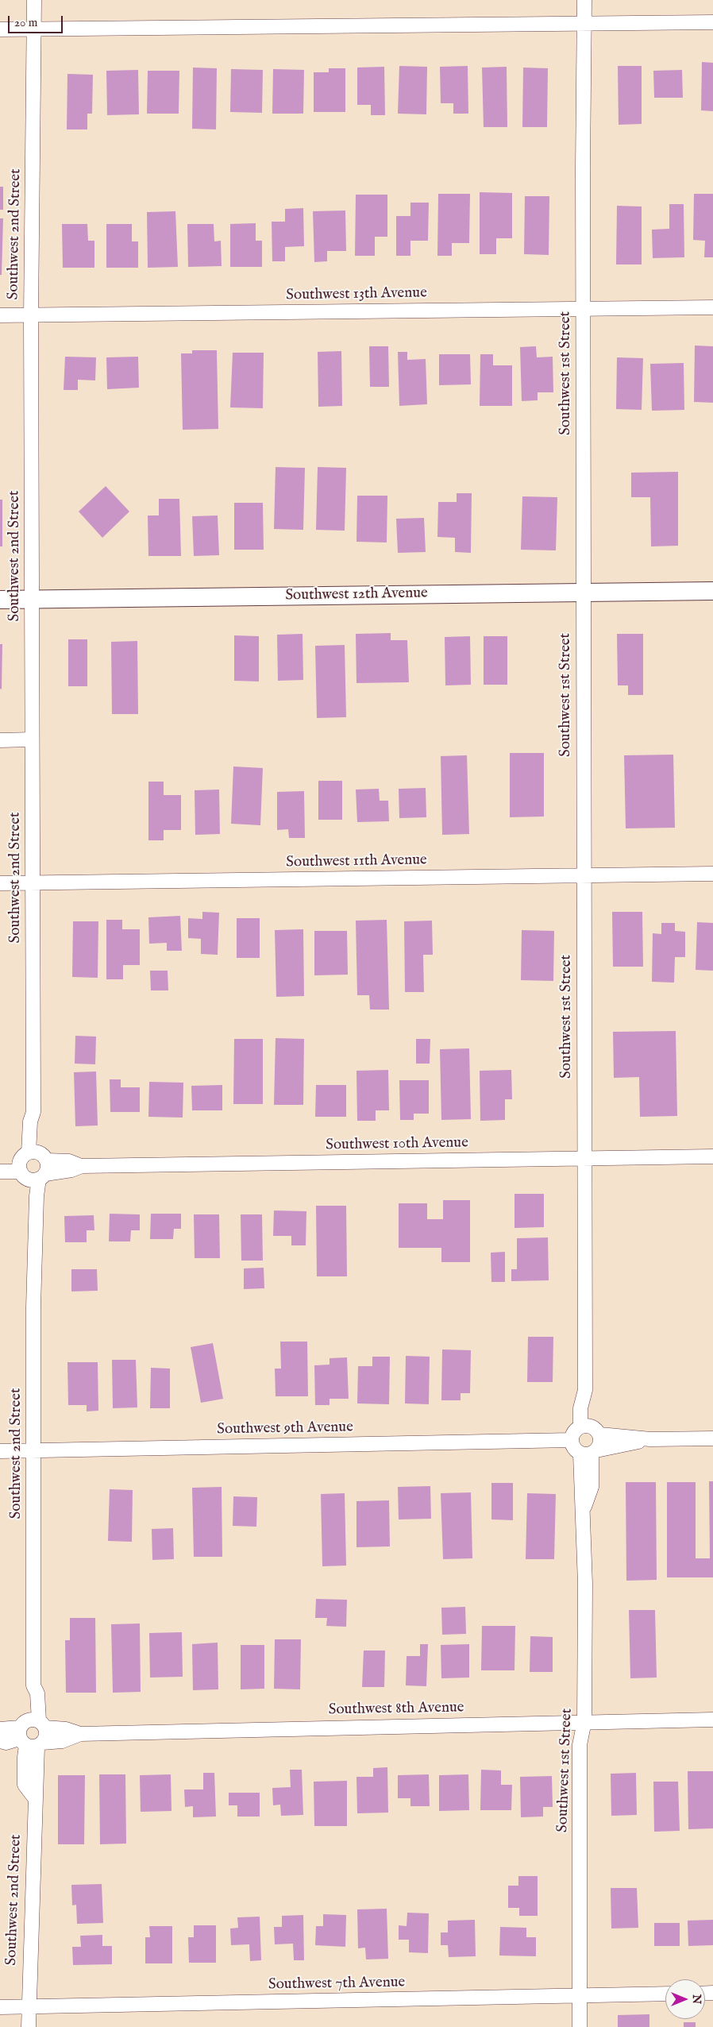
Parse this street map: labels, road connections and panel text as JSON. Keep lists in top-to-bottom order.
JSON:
{
  "streets": {
    "street": [
      "Southwest 2nd Street",
      "Southwest 13th Avenue",
      "Southwest 1st Street",
      "Southwest 12th Avenue",
      "Southwest 11th Avenue",
      "Southwest 10th Avenue",
      "Southwest 9th Avenue",
      "Southwest 8th Avenue",
      "Southwest 7th Avenue"
    ]
  },
  "crossings": [
    ["Southwest 2nd Street", "Southwest 13th Avenue"],
    ["Southwest 2nd Street", "Southwest 12th Avenue"],
    ["Southwest 2nd Street", "Southwest 11th Avenue"],
    ["Southwest 2nd Street", "Southwest 10th Avenue"],
    ["Southwest 2nd Street", "Southwest 9th Avenue"],
    ["Southwest 2nd Street", "Southwest 8th Avenue"],
    ["Southwest 2nd Street", "Southwest 7th Avenue"],
    ["Southwest 13th Avenue", "Southwest 1st Street"],
    ["Southwest 1st Street", "Southwest 12th Avenue"],
    ["Southwest 1st Street", "Southwest 11th Avenue"],
    ["Southwest 1st Street", "Southwest 10th Avenue"],
    ["Southwest 1st Street", "Southwest 8th Avenue"],
    ["Southwest 1st Street", "Southwest 7th Avenue"]
  ],
  "scale_bar": "20 m",
  "north": "right"
}
